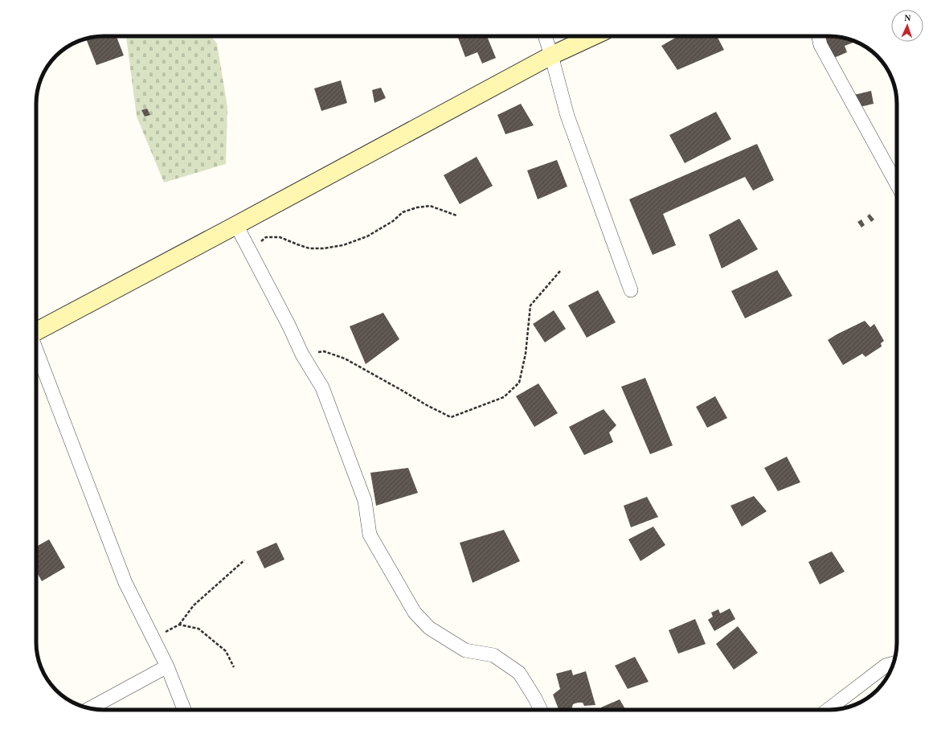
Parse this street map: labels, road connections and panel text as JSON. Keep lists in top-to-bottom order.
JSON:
{
  "north": "top"
}
